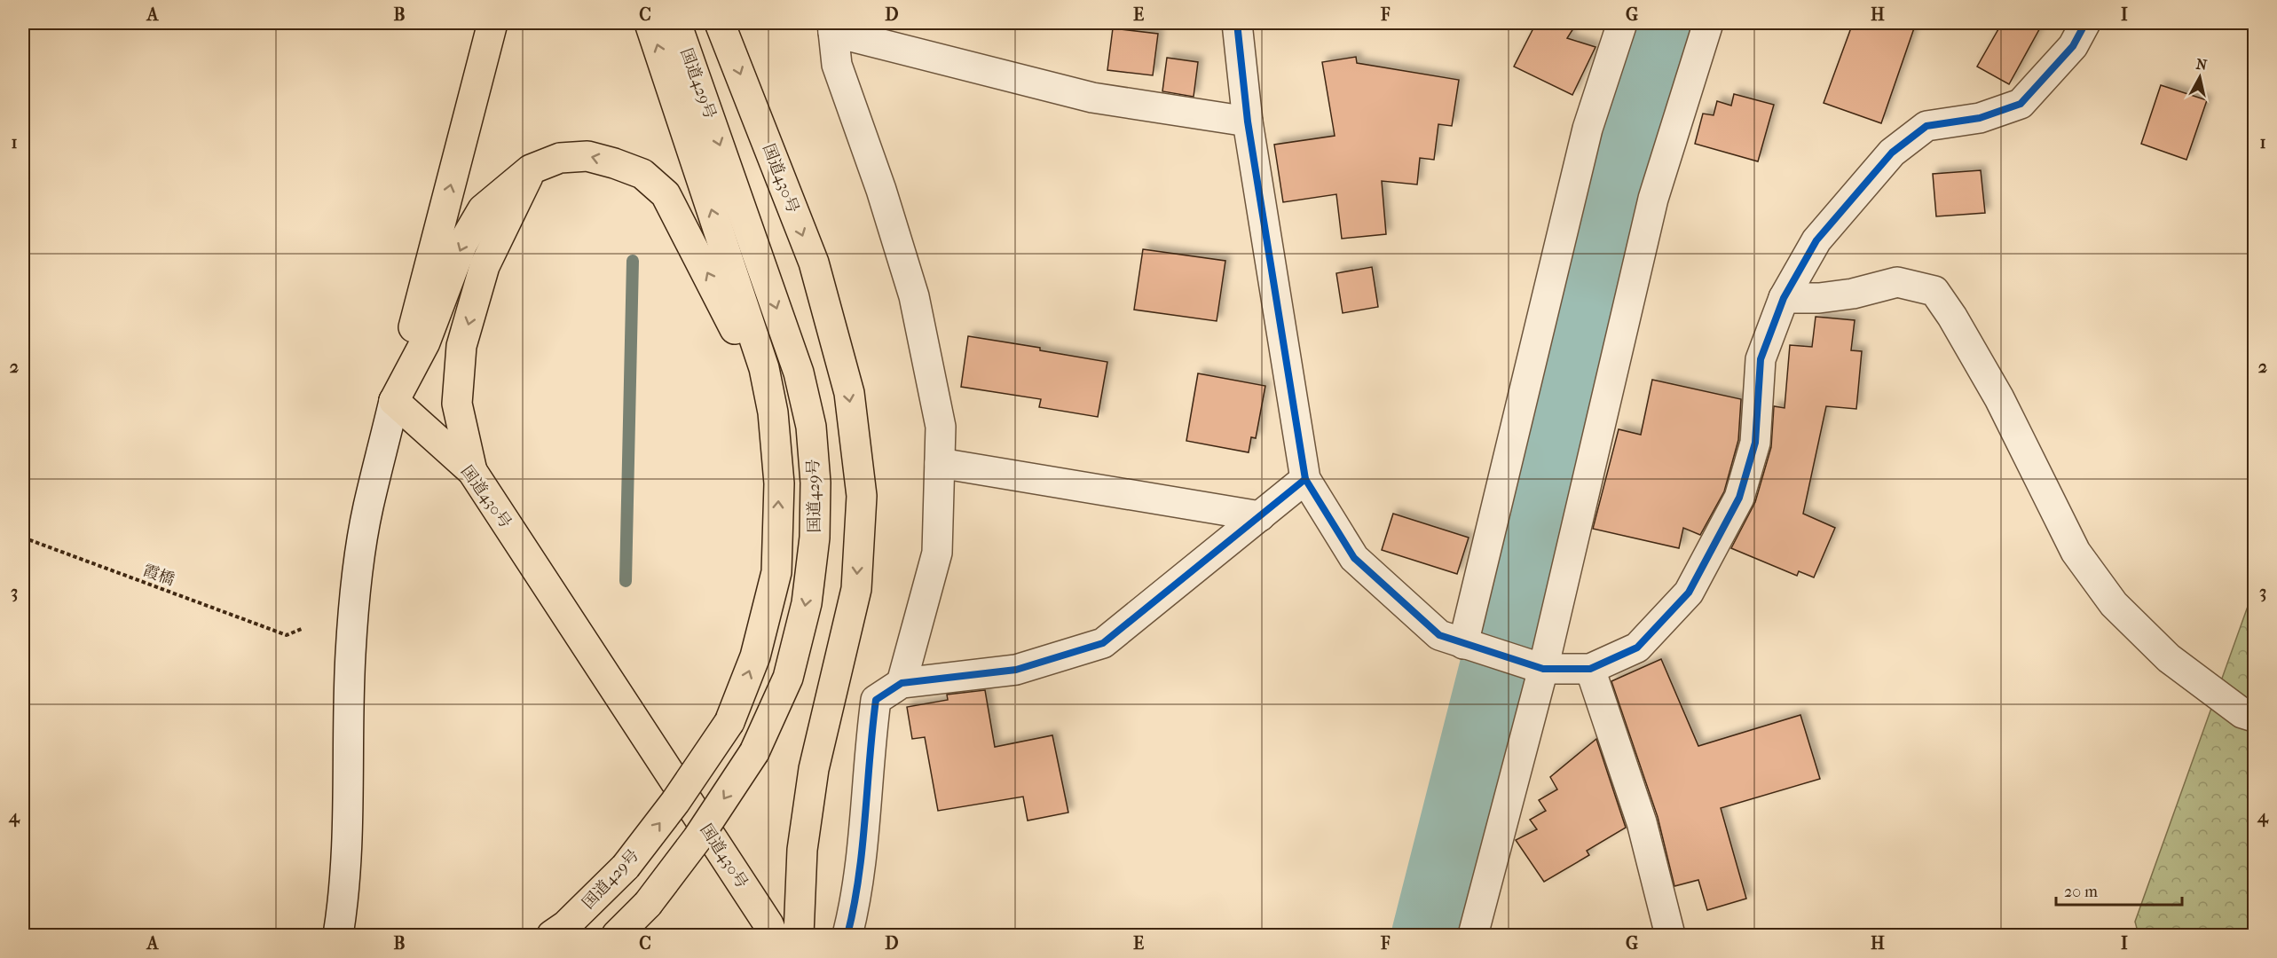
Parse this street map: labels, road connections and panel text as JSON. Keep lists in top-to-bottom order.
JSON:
{
  "streets": {
    "highway": ["国道429号", "国道430号"],
    "path": ["霞橋"]
  },
  "crossings": [
    ["国道429号", "国道430号"]
  ],
  "one_way": ["国道430号"],
  "scale_bar": "20 m",
  "north": "top",
  "grid": {
    "columns": [
      "A",
      "B",
      "C",
      "D",
      "E",
      "F",
      "G",
      "H",
      "I"
    ],
    "rows": [
      "1",
      "2",
      "3",
      "4"
    ]
  }
}
